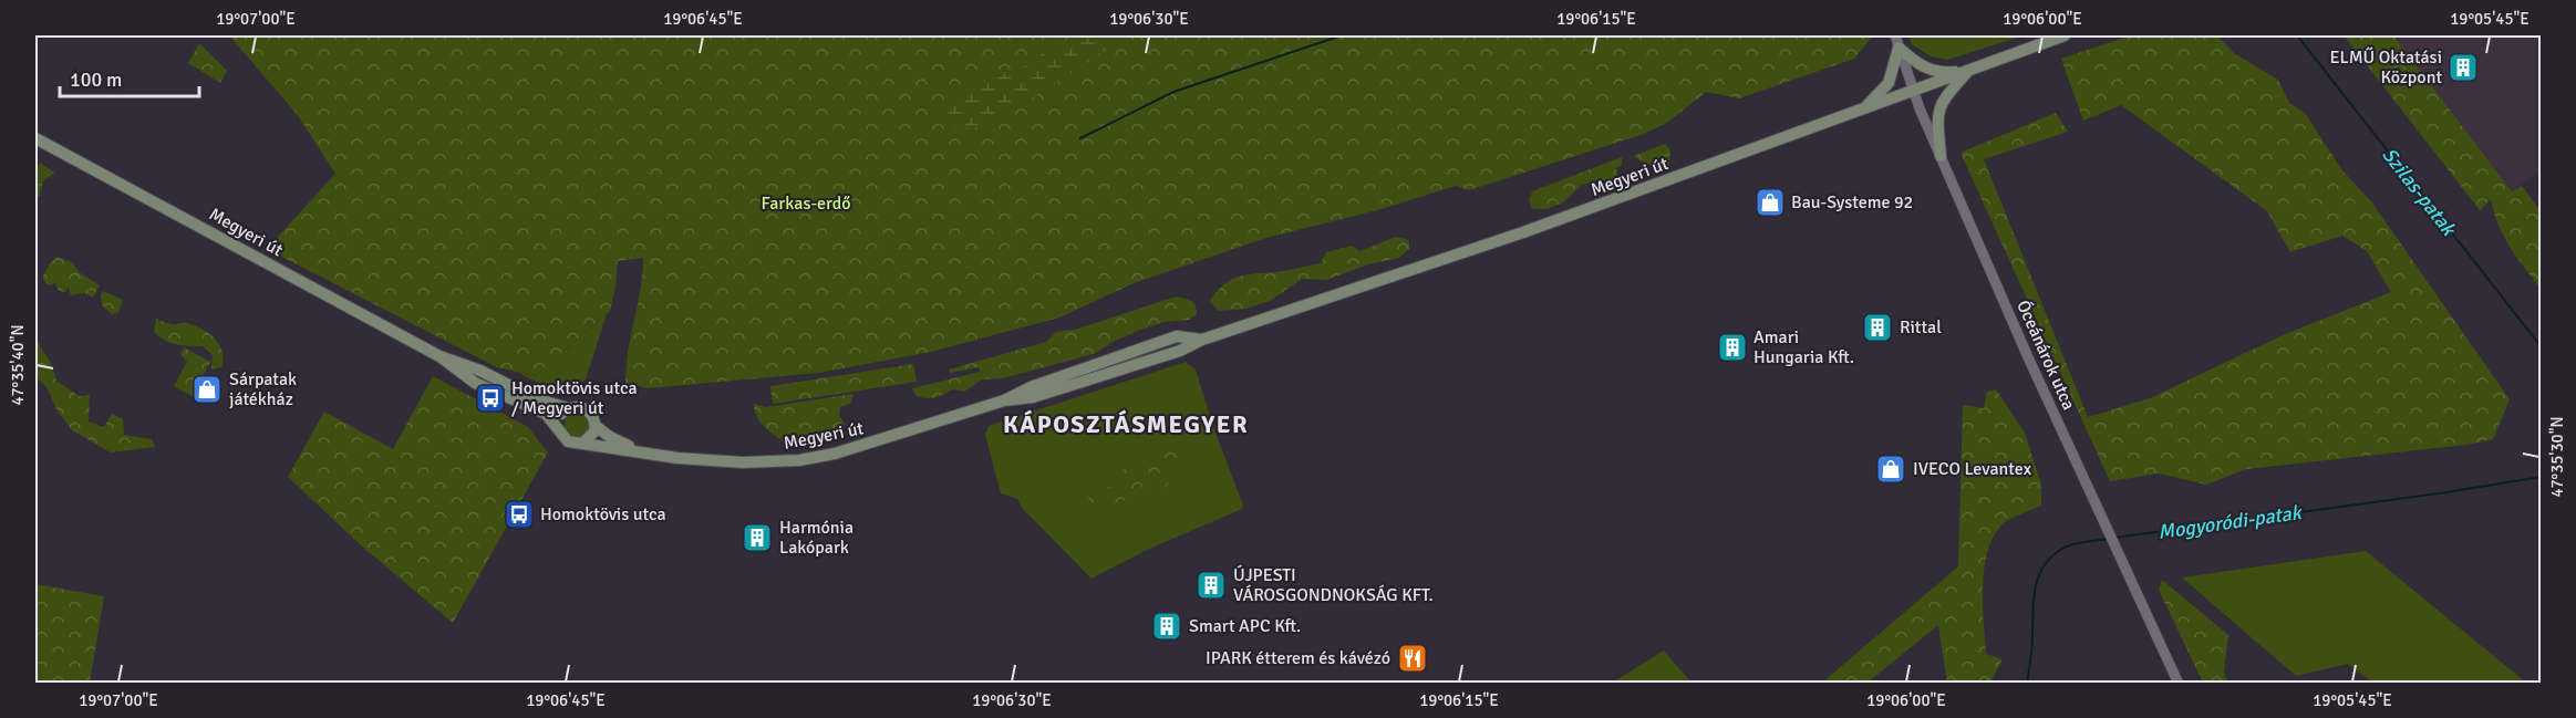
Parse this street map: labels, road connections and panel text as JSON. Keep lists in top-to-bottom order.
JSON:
{
  "streets": {
    "main road": ["Megyeri út"],
    "street": ["Óceánárok utca"]
  },
  "crossings": [
    ["Megyeri út", "Óceánárok utca"]
  ],
  "districts": ["KÁPOSZTÁSMEGYER"],
  "water": ["Szilas-patak", "Mogyoródi-patak"],
  "parks": ["Farkas-erdő"],
  "places": {
    "building": [
      "ELMŰ Oktatási Központ",
      "Rittal",
      "Amari Hungaria Kft.",
      "Harmónia Lakópark",
      "ÚJPESTI VÁROSGONDNOKSÁG KFT.",
      "Smart APC Kft."
    ],
    "shop": ["Bau-Systeme 92", "Sárpatak játékház", "IVECO Levantex"],
    "bus stop": ["Homoktövis utca / Megyeri út", "Homoktövis utca"],
    "restaurant": ["IPARK étterem és kávézó"]
  },
  "scale_bar": "100 m",
  "coordinates": [
    "19°07'00\"E",
    "19°06'45\"E",
    "19°06'30\"E",
    "19°06'15\"E",
    "19°06'00\"E",
    "19°05'45\"E",
    "47°35'40\"N",
    "47°35'30\"N"
  ]
}
